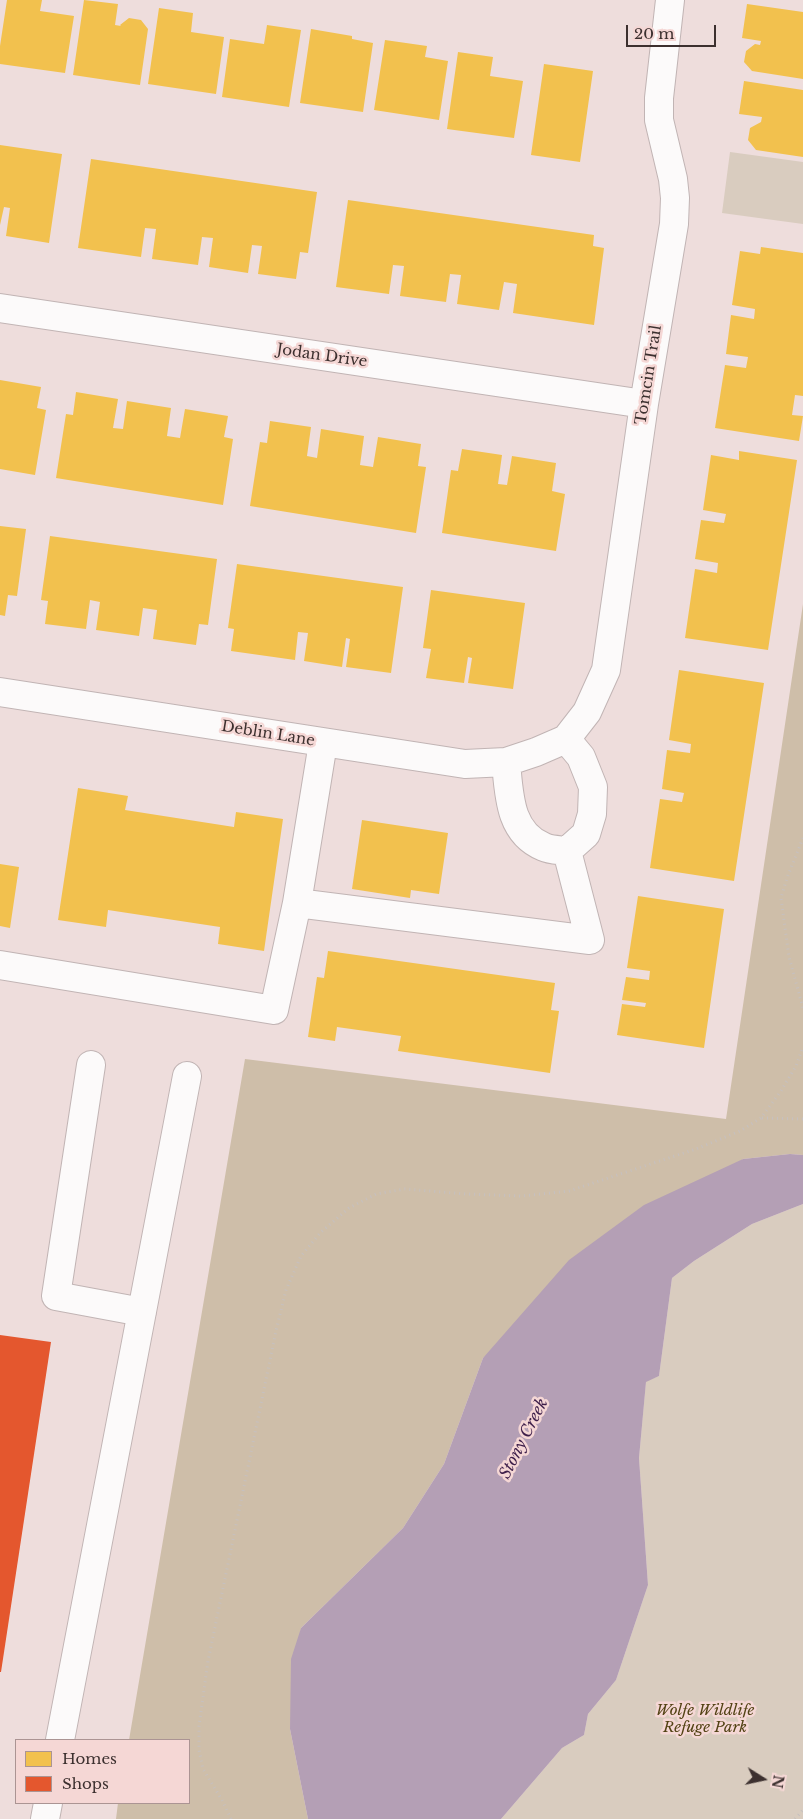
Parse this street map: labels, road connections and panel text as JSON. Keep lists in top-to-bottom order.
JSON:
{
  "streets": {
    "street": ["Jodan Drive", "Tomcin Trail", "Deblin Lane"]
  },
  "crossings": [
    ["Jodan Drive", "Tomcin Trail"],
    ["Tomcin Trail", "Deblin Lane"]
  ],
  "water": ["Stony Creek"],
  "parks": ["Wolfe Wildlife Refuge Park"],
  "legend": ["Homes", "Shops"],
  "scale_bar": "20 m",
  "north": "right"
}
